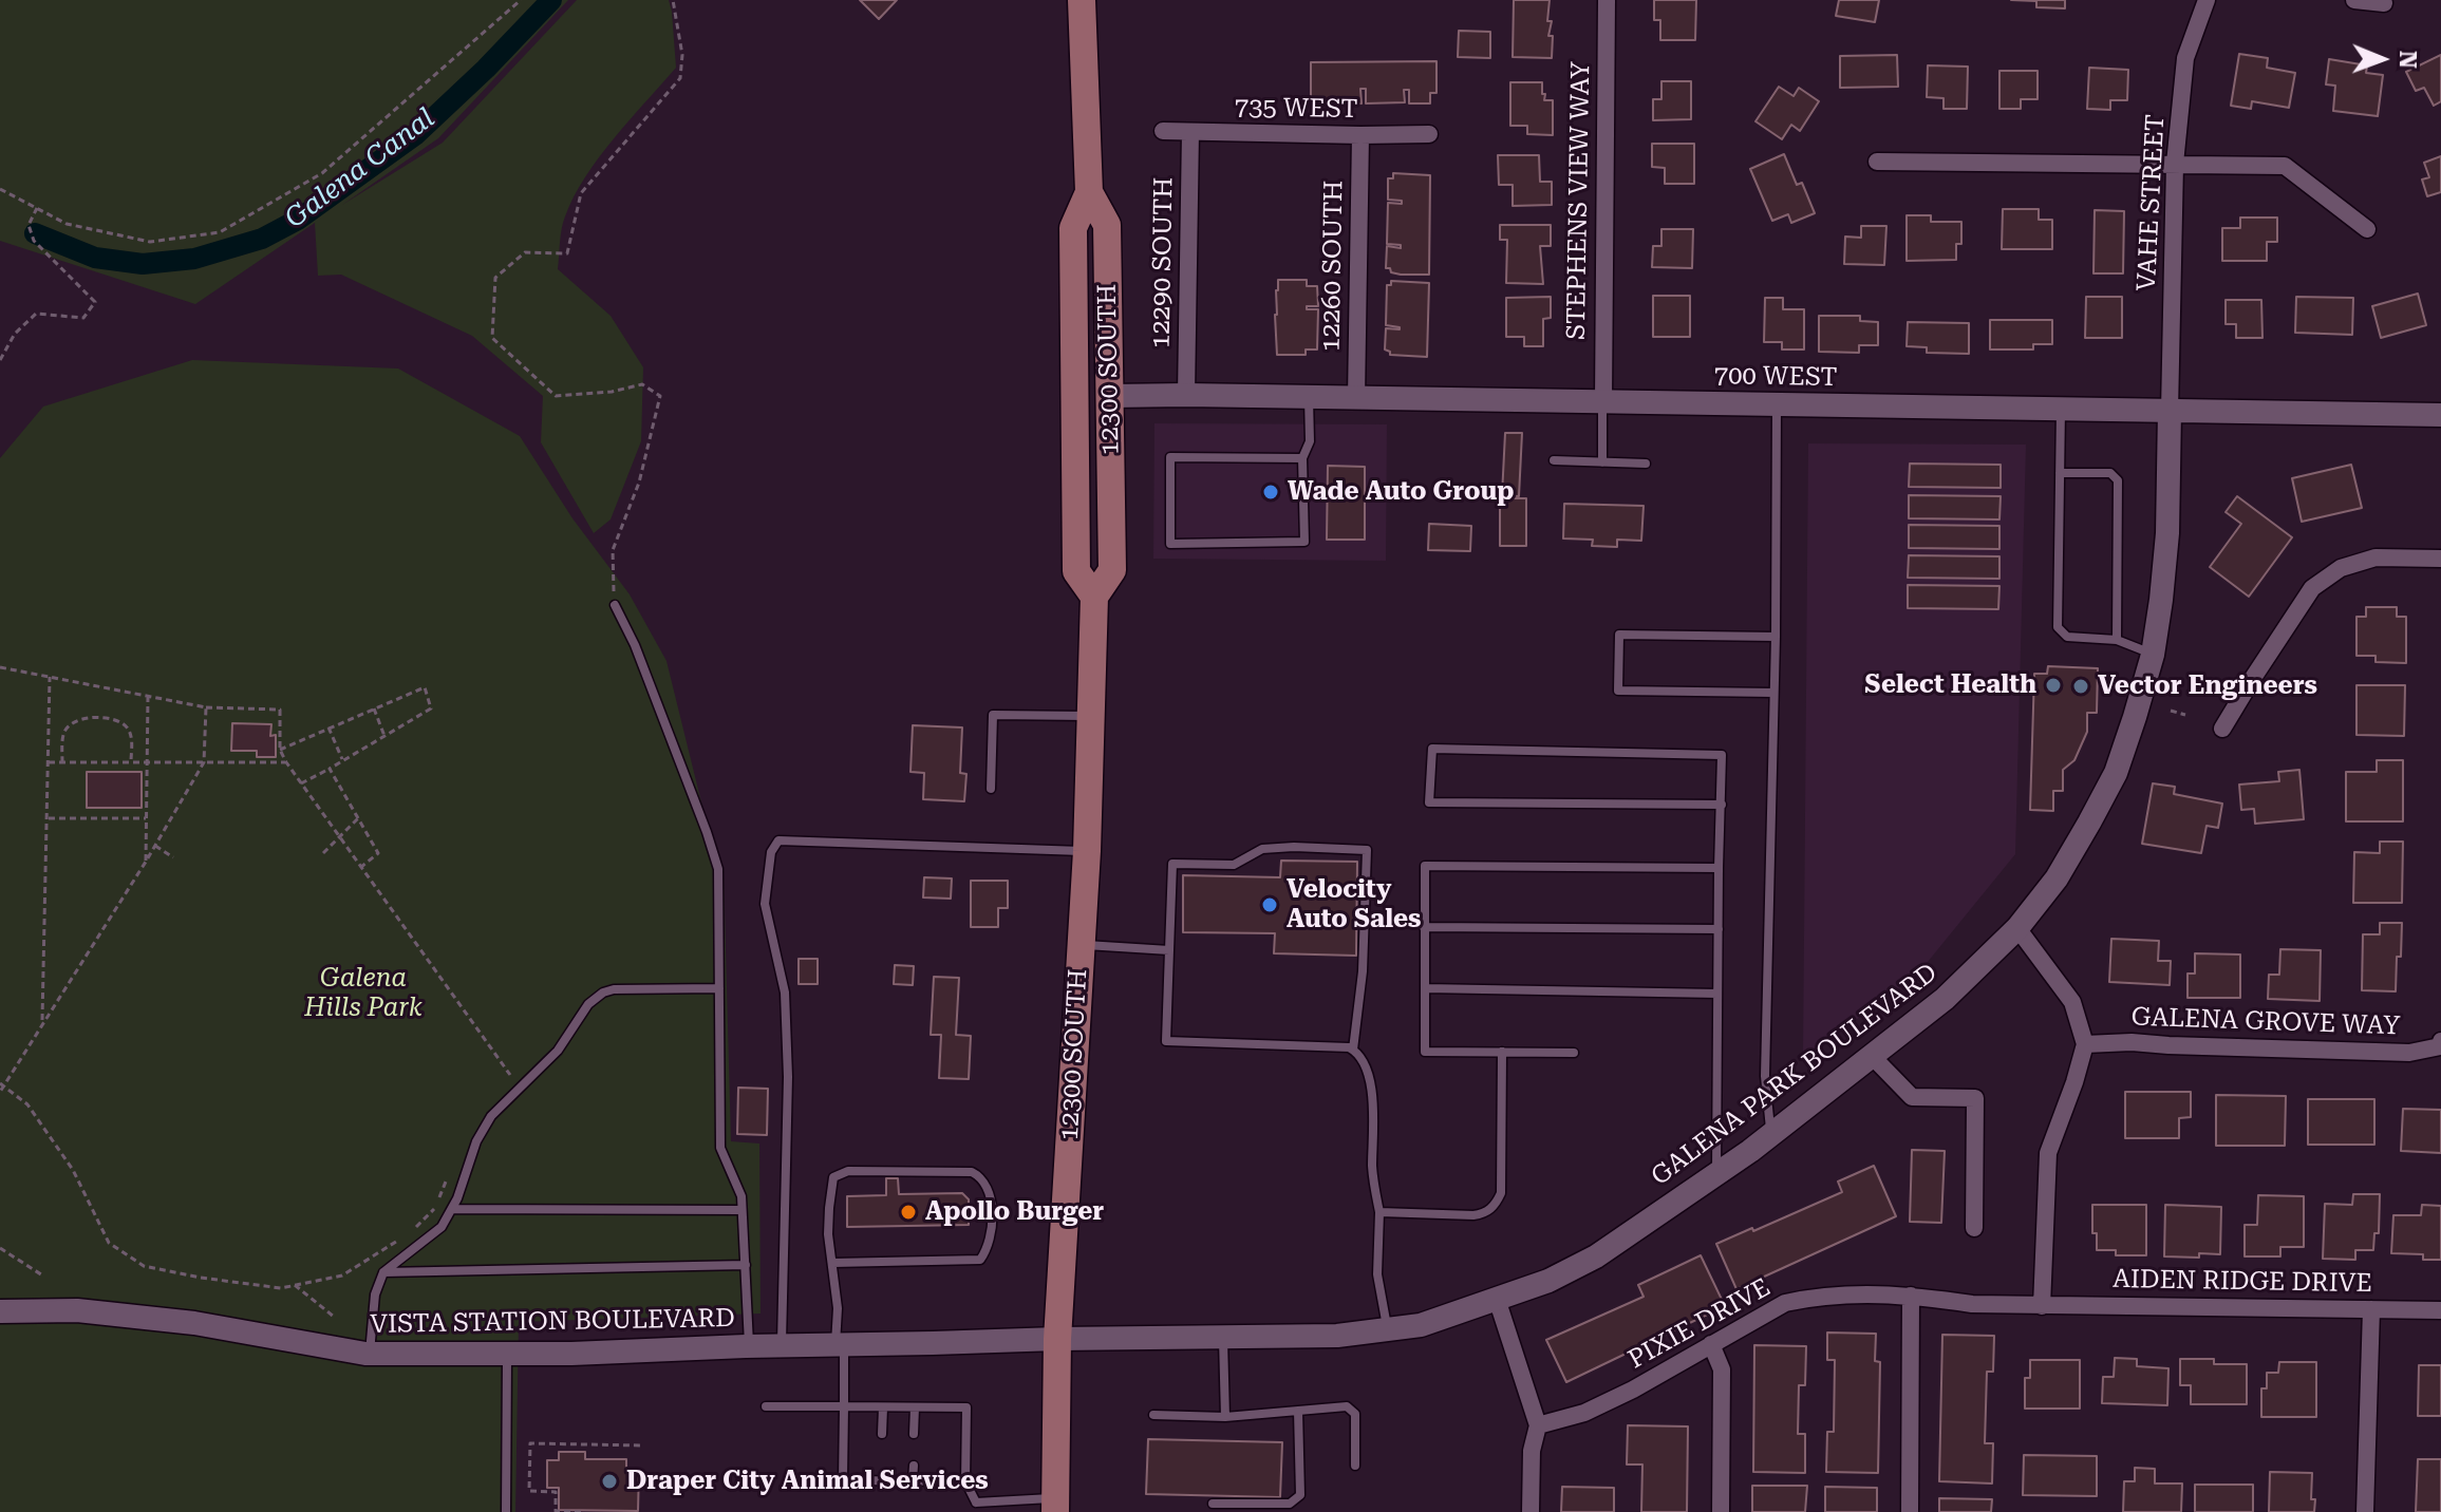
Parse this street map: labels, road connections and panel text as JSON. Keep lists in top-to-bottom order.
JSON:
{
  "streets": {
    "main road": ["12300 SOUTH"],
    "street": [
      "735 WEST",
      "STEPHENS VIEW WAY",
      "VAHE STREET",
      "12290 SOUTH",
      "12260 SOUTH",
      "700 WEST",
      "GALENA GROVE WAY",
      "GALENA PARK BOULEVARD",
      "AIDEN RIDGE DRIVE",
      "VISTA STATION BOULEVARD",
      "PIXIE DRIVE"
    ]
  },
  "crossings": [
    ["735 WEST", "12290 SOUTH"],
    ["735 WEST", "12260 SOUTH"],
    ["STEPHENS VIEW WAY", "700 WEST"],
    ["VAHE STREET", "700 WEST"],
    ["VAHE STREET", "GALENA PARK BOULEVARD"],
    ["12290 SOUTH", "700 WEST"],
    ["12260 SOUTH", "700 WEST"],
    ["12300 SOUTH", "700 WEST"],
    ["12300 SOUTH", "GALENA PARK BOULEVARD"],
    ["12300 SOUTH", "VISTA STATION BOULEVARD"],
    ["700 WEST", "GALENA PARK BOULEVARD"],
    ["GALENA PARK BOULEVARD", "VISTA STATION BOULEVARD"],
    ["AIDEN RIDGE DRIVE", "PIXIE DRIVE"]
  ],
  "water": ["Galena Canal"],
  "parks": ["Galena Hills Park"],
  "places": [
    "Wade Auto Group",
    "Select Health",
    "Vector Engineers",
    "Velocity Auto Sales",
    "Apollo Burger",
    "Draper City Animal Services"
  ],
  "north": "right"
}
